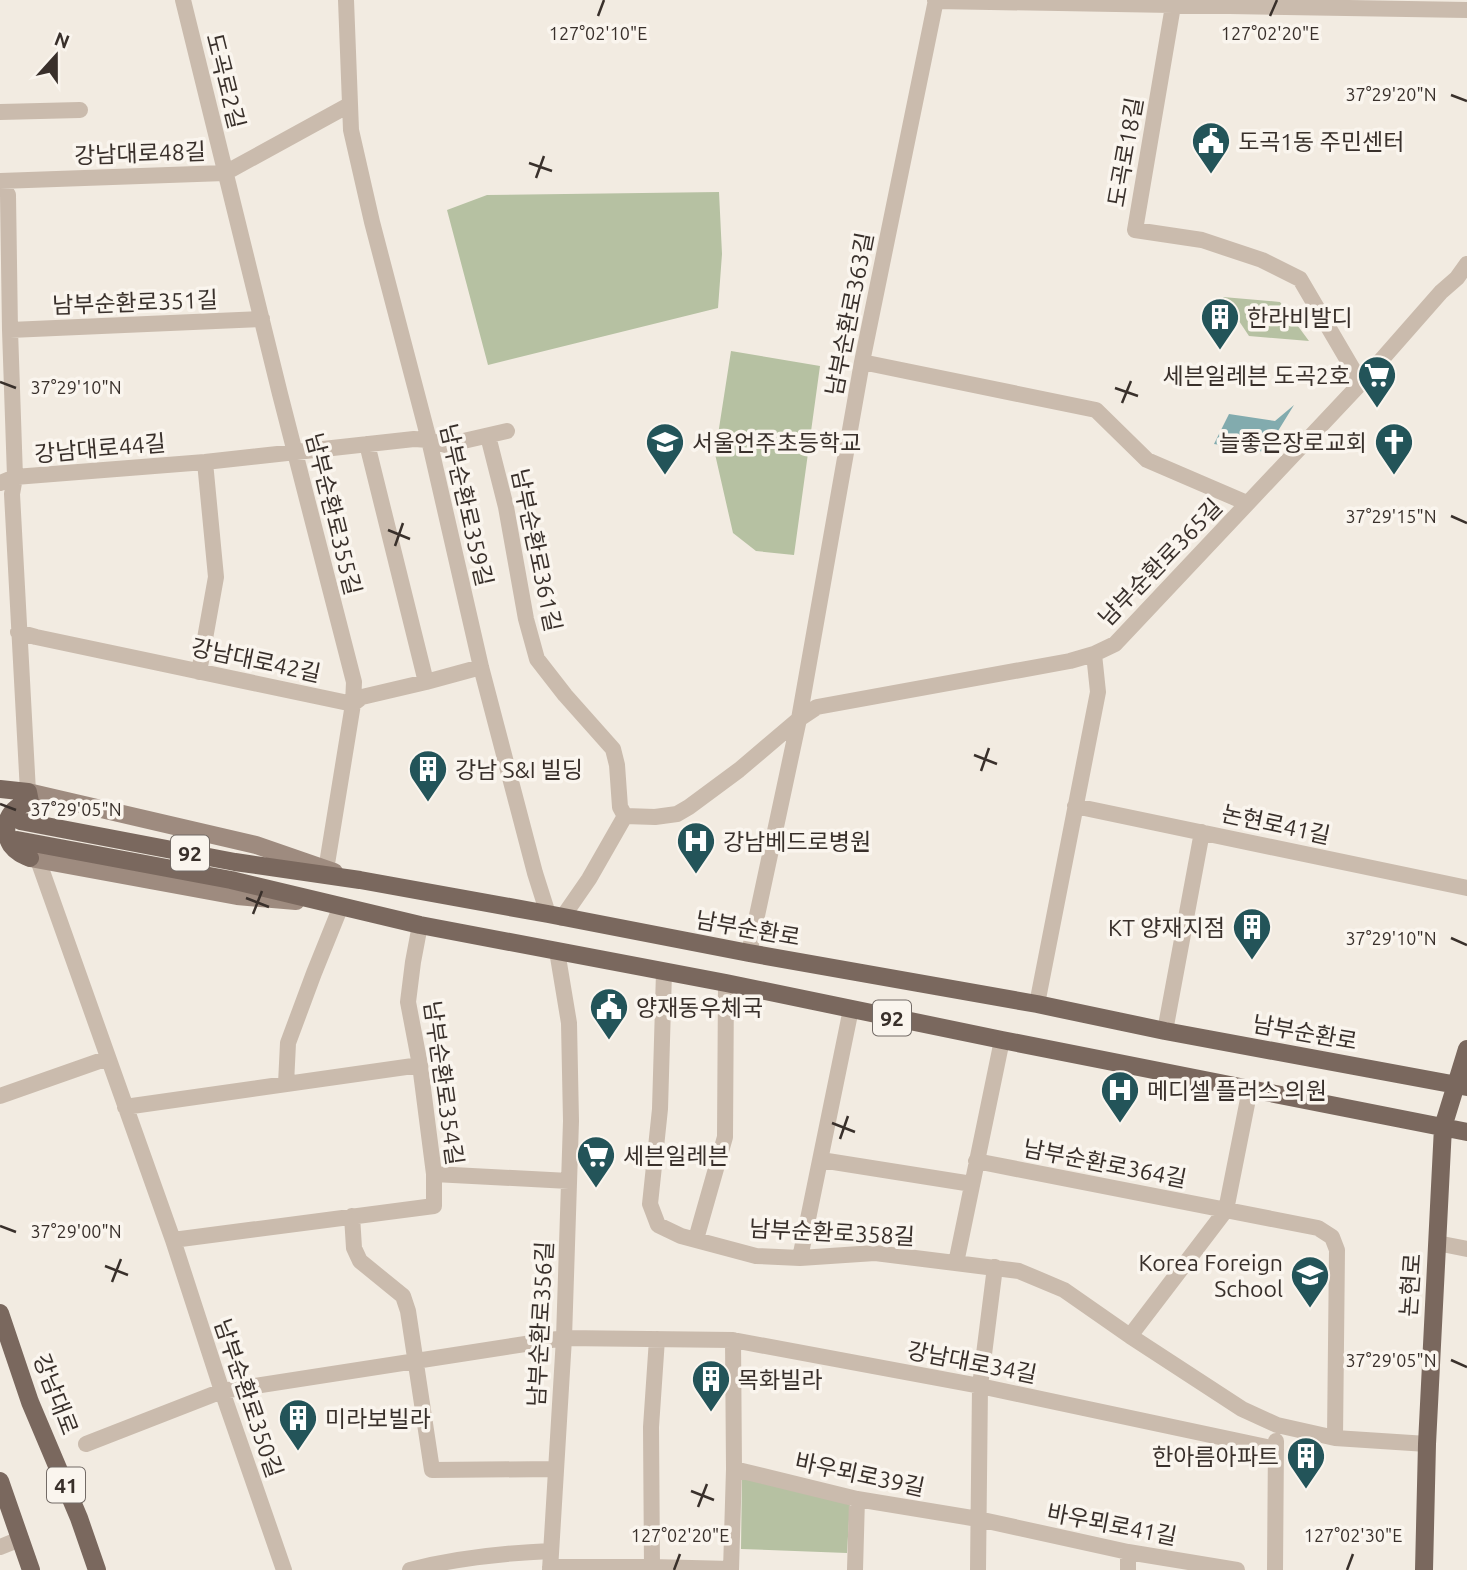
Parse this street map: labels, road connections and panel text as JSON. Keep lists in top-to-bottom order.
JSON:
{
  "streets": {
    "main road": [
      "92",
      "남부순환로",
      "논현로",
      "강남대로",
      "41"
    ],
    "street": [
      "도곡로2길",
      "도곡로18길",
      "강남대로48길",
      "남부순환로351길",
      "남부순환로363길",
      "강남대로44길",
      "남부순환로359길",
      "남부순환로355길",
      "남부순환로361길",
      "남부순환로365길",
      "강남대로42길",
      "논현로41길",
      "남부순환로354길",
      "남부순환로364길",
      "남부순환로358길",
      "남부순환로356길",
      "강남대로34길",
      "남부순환로350길",
      "바우뫼로39길",
      "바우뫼로41길"
    ]
  },
  "crossings": [
    ["도곡로2길", "강남대로48길"],
    ["도곡로2길", "남부순환로355길"],
    ["도곡로18길", "남부순환로365길"],
    ["강남대로48길", "남부순환로359길"],
    ["강남대로48길", "남부순환로355길"],
    ["남부순환로351길", "남부순환로355길"],
    ["남부순환로363길", "남부순환로"],
    ["강남대로44길", "남부순환로359길"],
    ["강남대로44길", "남부순환로355길"],
    ["강남대로44길", "남부순환로361길"],
    ["남부순환로359길", "남부순환로"],
    ["남부순환로355길", "강남대로42길"],
    ["남부순환로365길", "논현로41길"],
    ["남부순환로365길", "남부순환로"],
    ["92", "남부순환로354길"],
    ["92", "남부순환로358길"],
    ["92", "논현로"],
    ["92", "남부순환로356길"],
    ["남부순환로", "논현로"],
    ["남부순환로364길", "남부순환로358길"],
    ["남부순환로358길", "논현로"],
    ["남부순환로356길", "강남대로34길"],
    ["강남대로34길", "남부순환로350길"],
    ["바우뫼로39길", "바우뫼로41길"]
  ],
  "places": {
    "public building": ["도곡1동 주민센터", "양재동우체국"],
    "building": [
      "한라비발디",
      "강남 S&I 빌딩",
      "KT 양재지점",
      "목화빌라",
      "미라보빌라",
      "한아름아파트"
    ],
    "supermarket": ["세븐일레븐 도곡2호", "세븐일레븐"],
    "school or university": ["서울언주초등학교", "Korea Foreign School"],
    "church": ["늘좋은장로교회"],
    "hospital": ["강남베드로병원", "메디셀 플러스 의원"]
  },
  "north": "top",
  "coordinates": [
    "127°02'10\"E",
    "127°02'20\"E",
    "37°29'20\"N",
    "37°29'10\"N",
    "37°29'15\"N",
    "37°29'05\"N",
    "37°29'00\"N",
    "127°02'30\"E"
  ]
}
